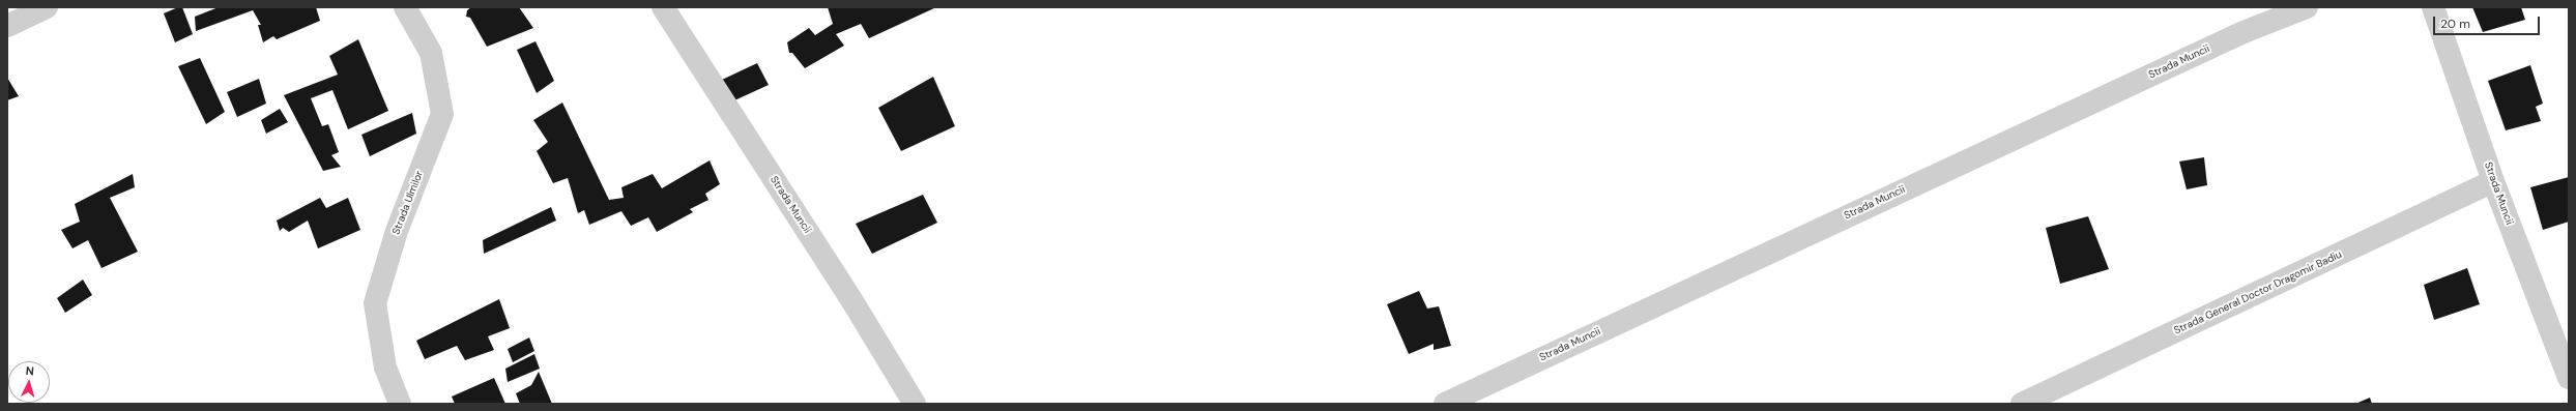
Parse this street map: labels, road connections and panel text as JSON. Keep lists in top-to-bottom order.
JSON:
{
  "streets": {
    "street": ["Strada Muncii", "Strada Ulmilor", "Strada General Doctor Dragomir Badiu"]
  },
  "crossings": [
    ["Strada Muncii", "Strada General Doctor Dragomir Badiu"]
  ],
  "scale_bar": "20 m",
  "north": "top"
}
